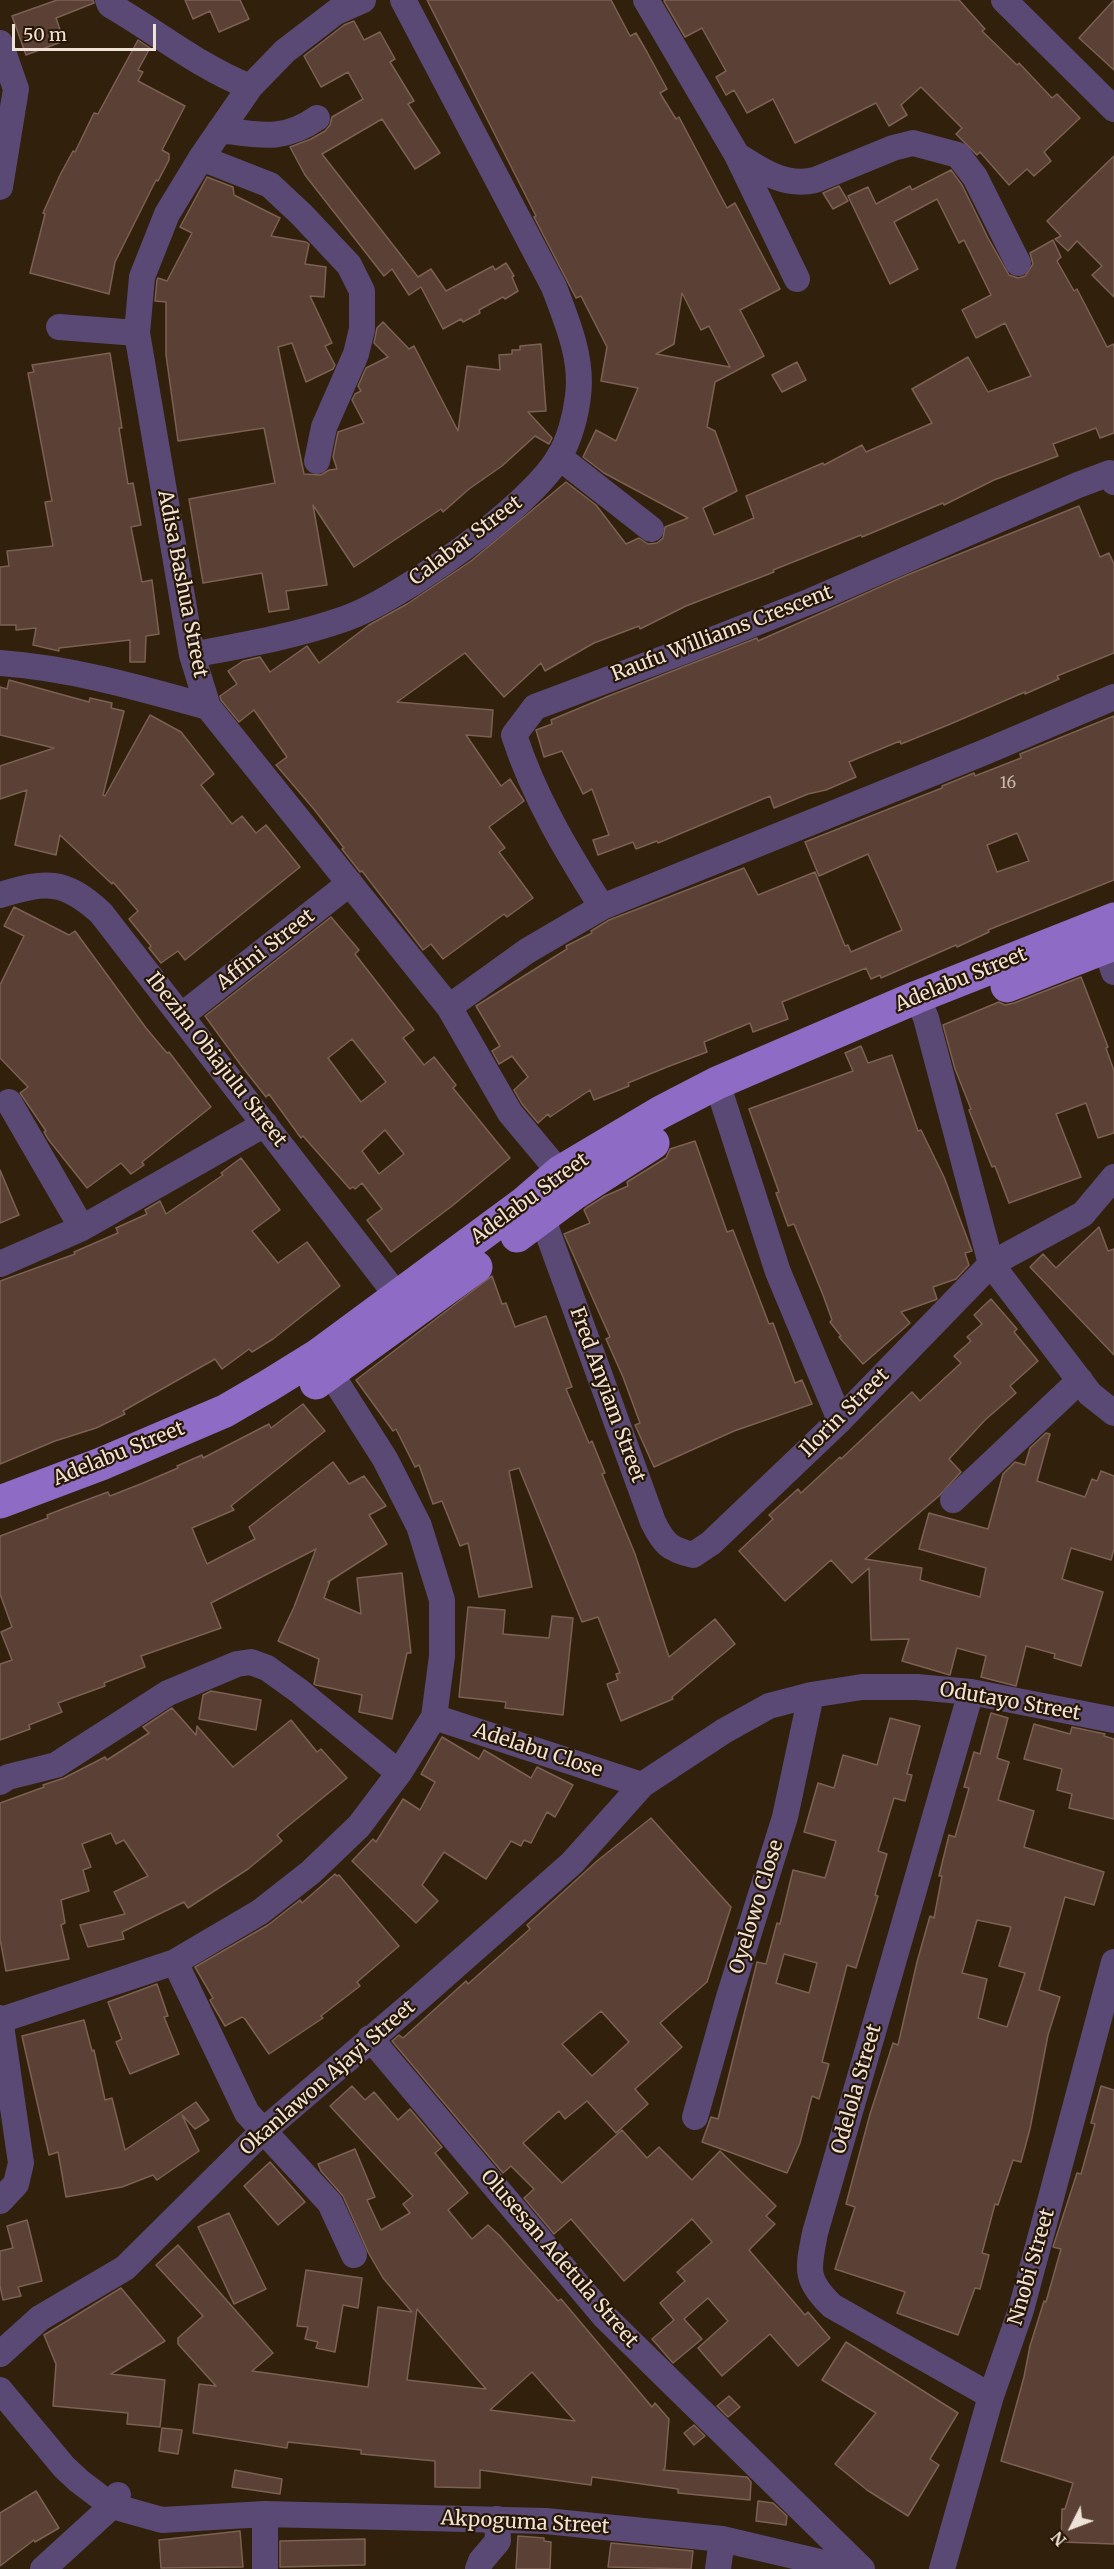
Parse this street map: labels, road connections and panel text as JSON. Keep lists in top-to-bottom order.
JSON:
{
  "streets": {
    "main road": ["Adelabu Street"],
    "street": [
      "Calabar Street",
      "Adisa Bashua Street",
      "Raufu Williams Crescent",
      "Affini Street",
      "Ibezim Obiajulu Street",
      "Fred Anyiam Street",
      "Ilorin Street",
      "Odutayo Street",
      "Adelabu Close",
      "Oyelowo Close",
      "Okanlawon Ajayi Street",
      "Odelola Street",
      "Olusesan Adetula Street",
      "Nnobi Street",
      "Akpoguma Street"
    ]
  },
  "crossings": [
    ["Calabar Street", "Adisa Bashua Street"],
    ["Adisa Bashua Street", "Affini Street"],
    ["Adisa Bashua Street", "Adelabu Street"],
    ["Affini Street", "Ibezim Obiajulu Street"],
    ["Adelabu Street", "Ibezim Obiajulu Street"],
    ["Adelabu Street", "Fred Anyiam Street"],
    ["Fred Anyiam Street", "Ilorin Street"],
    ["Odutayo Street", "Adelabu Close"],
    ["Odutayo Street", "Oyelowo Close"],
    ["Odutayo Street", "Okanlawon Ajayi Street"],
    ["Odutayo Street", "Odelola Street"],
    ["Adelabu Close", "Okanlawon Ajayi Street"],
    ["Okanlawon Ajayi Street", "Olusesan Adetula Street"],
    ["Odelola Street", "Nnobi Street"]
  ],
  "house_numbers": ["16"],
  "scale_bar": "50 m",
  "north": "bottom left"
}
